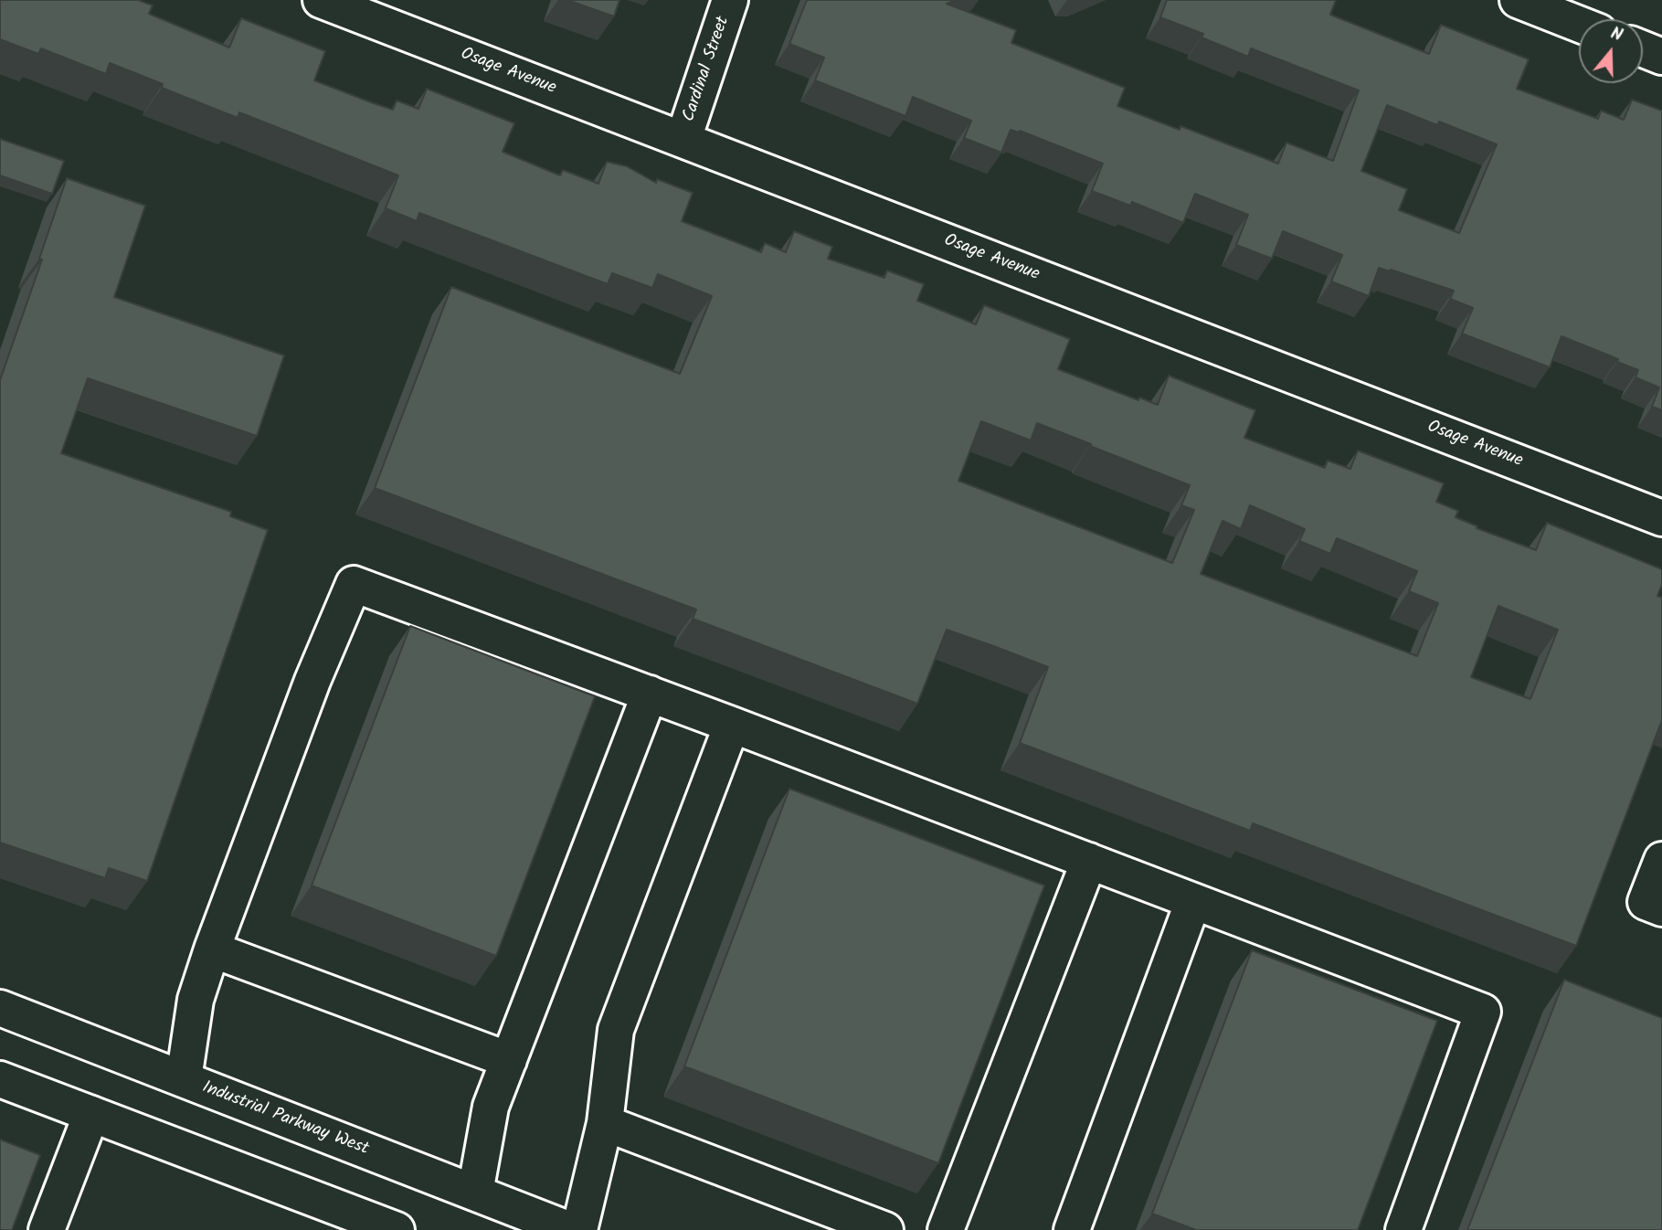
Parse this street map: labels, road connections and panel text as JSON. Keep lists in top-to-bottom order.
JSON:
{
  "streets": {
    "street": ["Cardinal Street", "Osage Avenue", "Industrial Parkway West"]
  },
  "crossings": [
    ["Cardinal Street", "Osage Avenue"]
  ],
  "north": "top"
}
